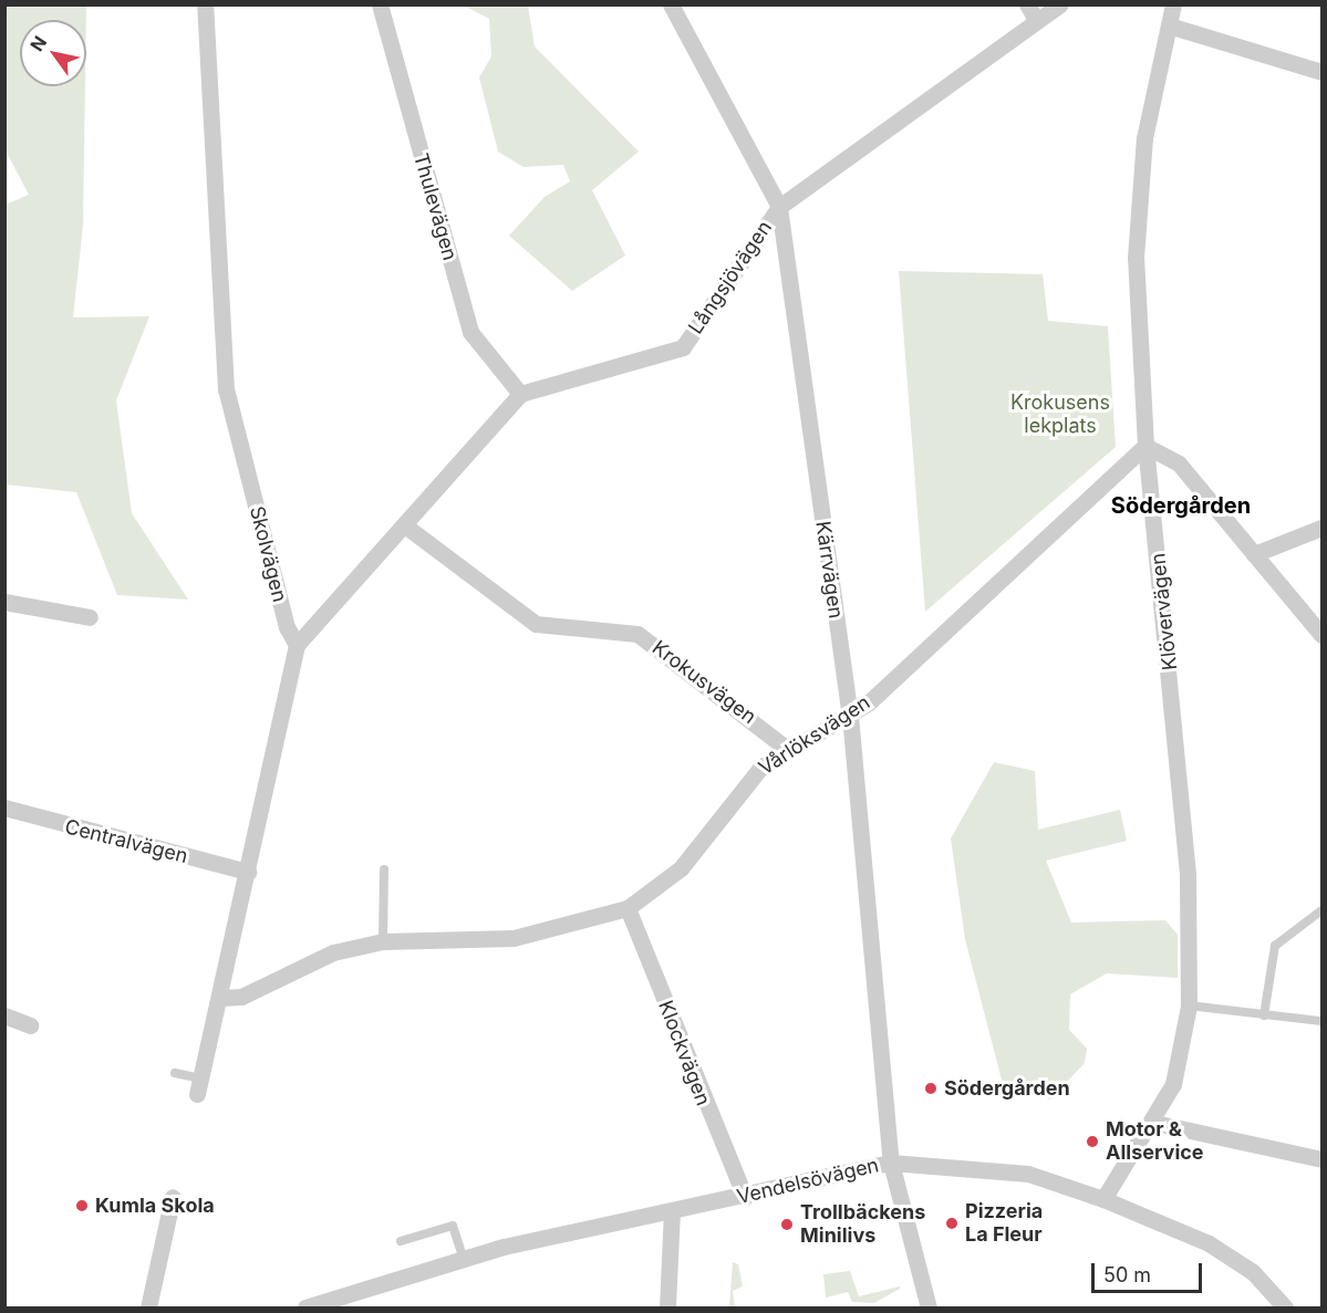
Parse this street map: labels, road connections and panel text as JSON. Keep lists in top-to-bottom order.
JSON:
{
  "streets": {
    "street": [
      "Thulevägen",
      "Långsjövägen",
      "Skolvägen",
      "Kärrvägen",
      "Klövervägen",
      "Krokusvägen",
      "Vårlöksvägen",
      "Centralvägen",
      "Klockvägen",
      "Vendelsövägen"
    ]
  },
  "crossings": [
    ["Thulevägen", "Långsjövägen"],
    ["Långsjövägen", "Kärrvägen"],
    ["Kärrvägen", "Vårlöksvägen"],
    ["Kärrvägen", "Vendelsövägen"],
    ["Klövervägen", "Vårlöksvägen"],
    ["Klövervägen", "Vendelsövägen"],
    ["Krokusvägen", "Vårlöksvägen"],
    ["Vårlöksvägen", "Klockvägen"],
    ["Klockvägen", "Vendelsövägen"]
  ],
  "districts": ["Södergården"],
  "parks": ["Krokusens lekplats"],
  "places": [
    "Södergården",
    "Motor & Allservice",
    "Kumla Skola",
    "Pizzeria La Fleur",
    "Trollbäckens Minilivs"
  ],
  "scale_bar": "50 m",
  "north": "top left"
}
